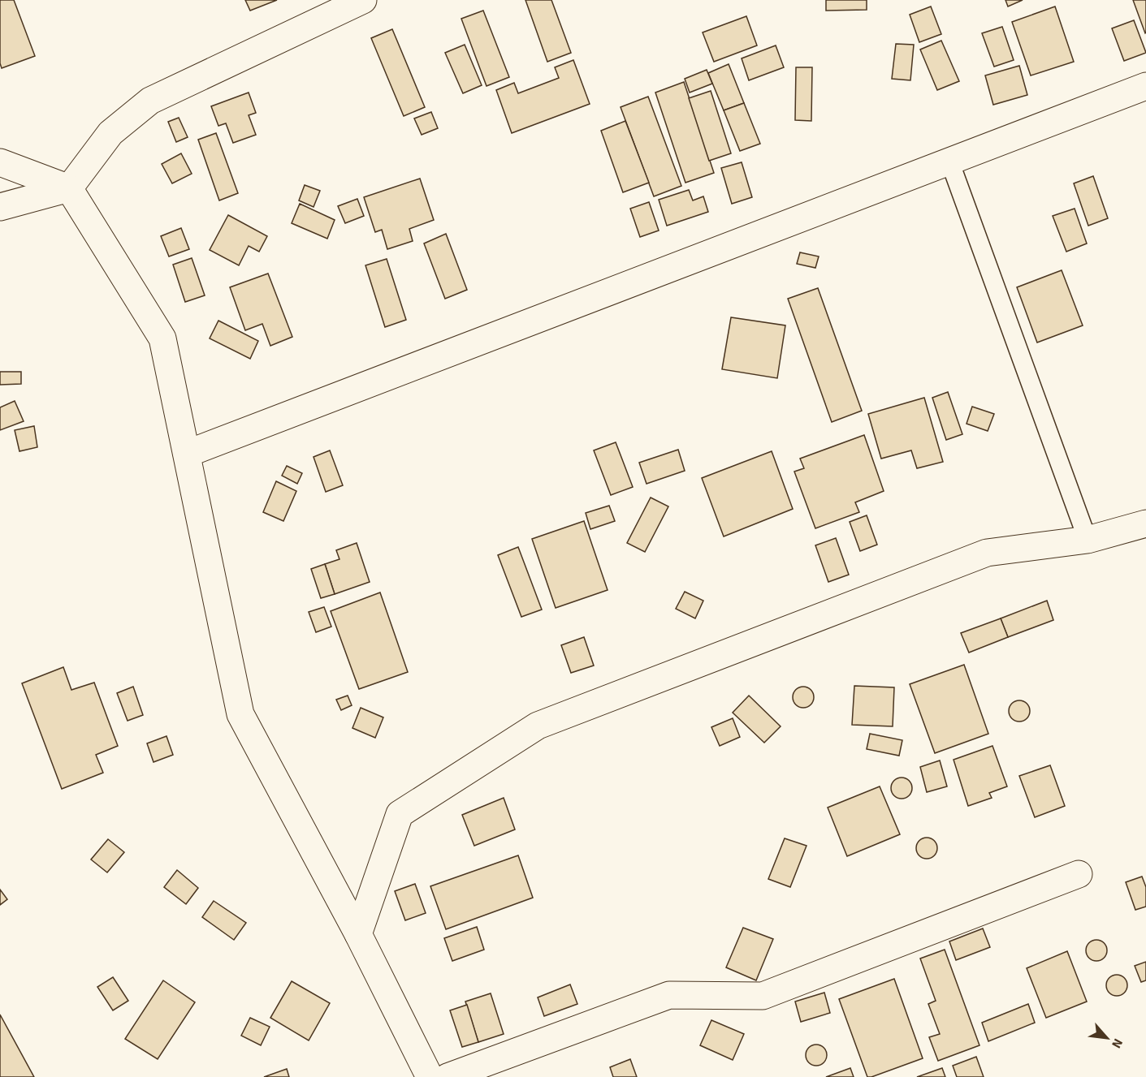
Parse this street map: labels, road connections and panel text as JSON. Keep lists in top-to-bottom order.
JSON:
{
  "north": "bottom right"
}
